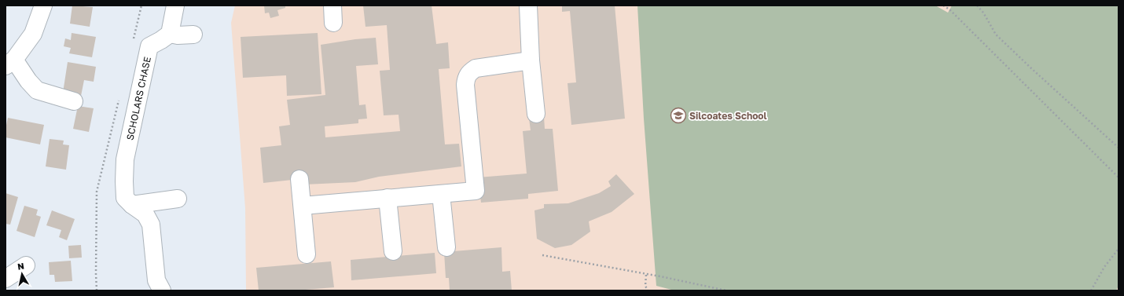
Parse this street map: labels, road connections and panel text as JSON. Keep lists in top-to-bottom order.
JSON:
{
  "streets": {
    "street": ["SCHOLARS CHASE"]
  },
  "places": {
    "school or university": ["Silcoates School"]
  },
  "north": "top"
}
